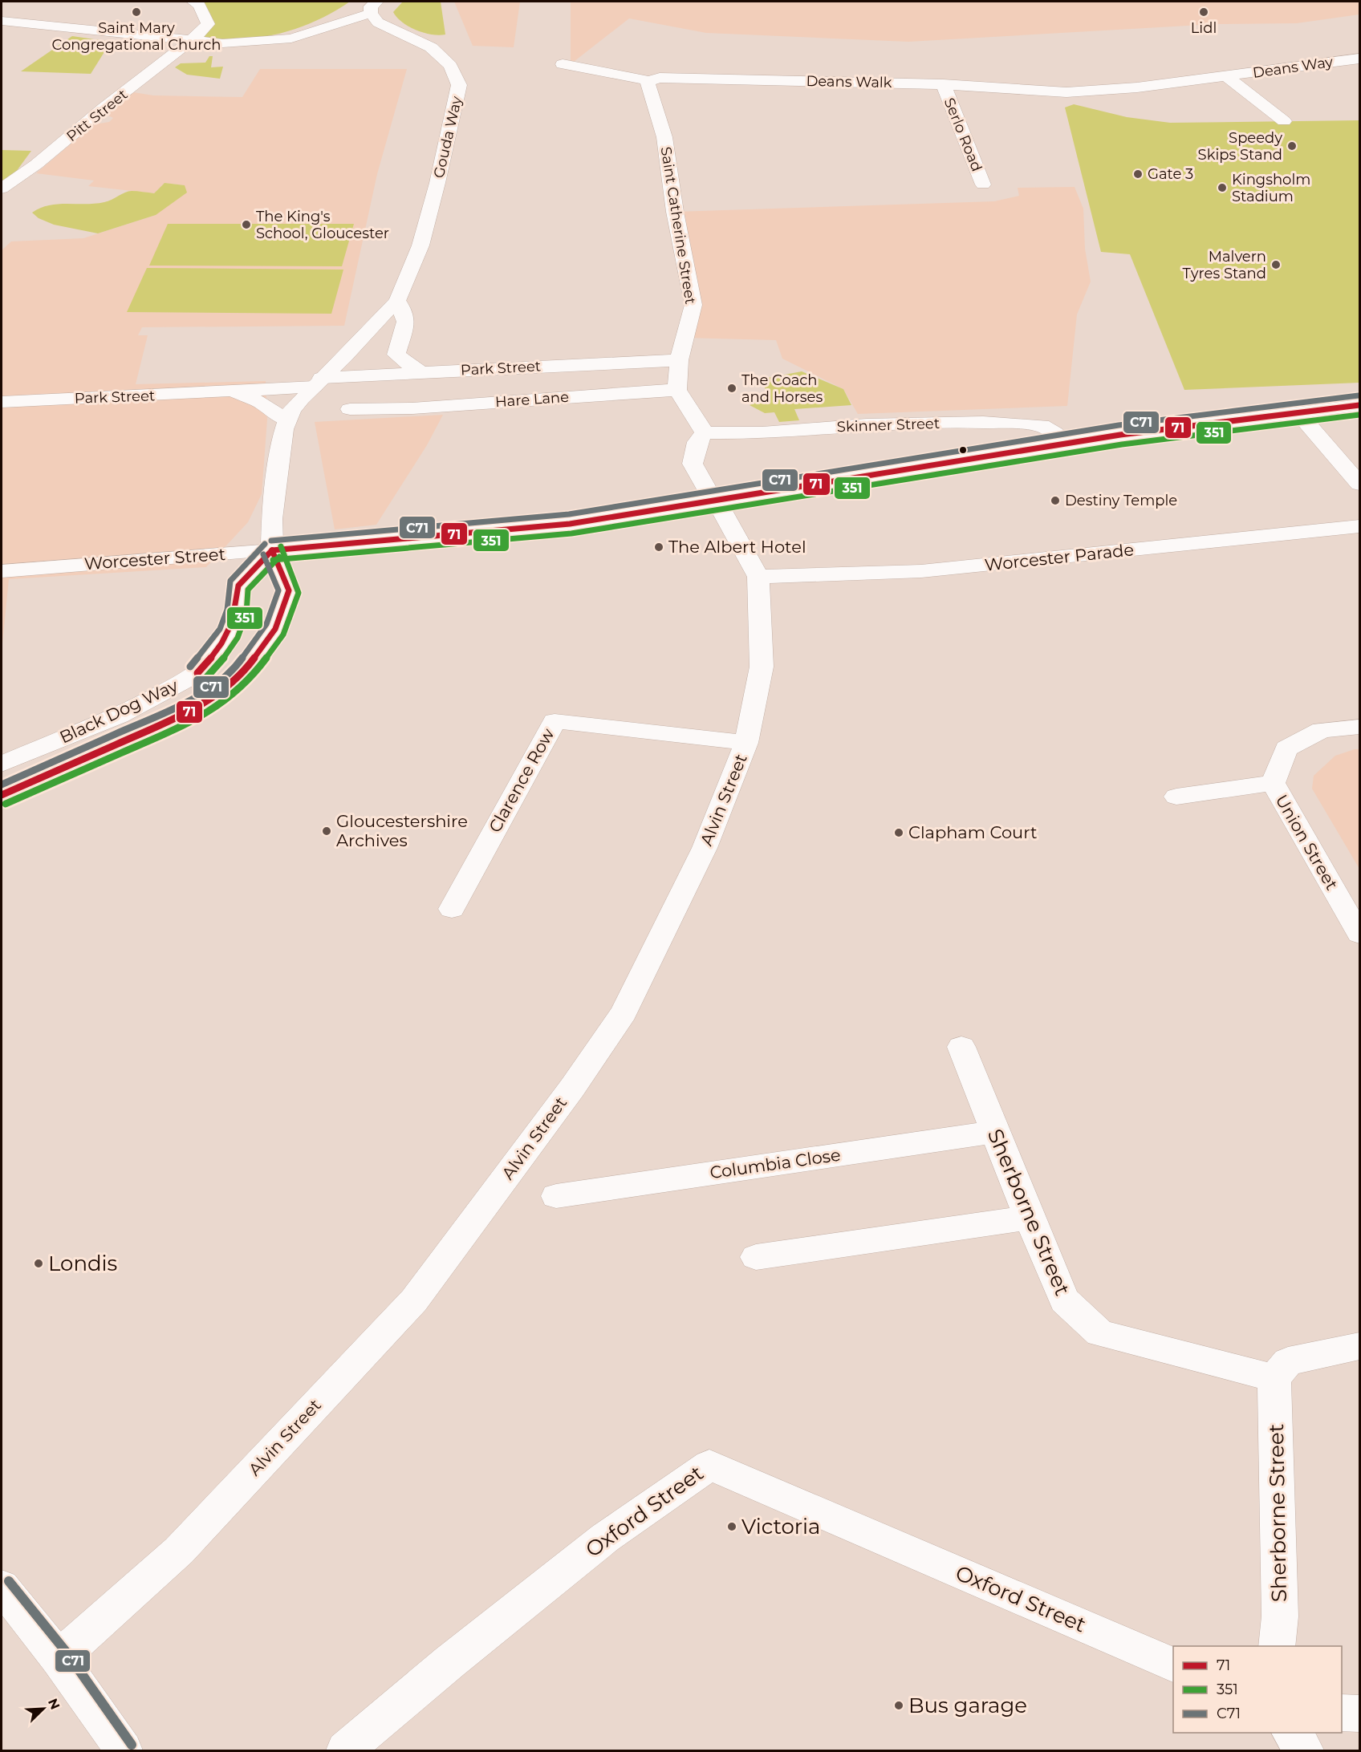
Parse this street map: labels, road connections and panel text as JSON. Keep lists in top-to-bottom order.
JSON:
{
  "streets": {
    "street": [
      "Deans Way",
      "Deans Walk",
      "Pitt Street",
      "Serlo Road",
      "Gouda Way",
      "Saint Catherine Street",
      "Park Street",
      "Hare Lane",
      "Skinner Street",
      "Worcester Parade",
      "Worcester Street",
      "Black Dog Way",
      "Clarence Row",
      "Alvin Street",
      "Union Street",
      "Columbia Close",
      "Sherborne Street",
      "Oxford Street"
    ]
  },
  "crossings": [
    ["Deans Way", "Deans Walk"],
    ["Deans Walk", "Serlo Road"],
    ["Deans Walk", "Saint Catherine Street"],
    ["Gouda Way", "Park Street"],
    ["Gouda Way", "Worcester Street"],
    ["Gouda Way", "Black Dog Way"],
    ["Saint Catherine Street", "Park Street"],
    ["Saint Catherine Street", "Hare Lane"],
    ["Skinner Street", "Worcester Street"],
    ["Worcester Parade", "Alvin Street"],
    ["Worcester Street", "Black Dog Way"],
    ["Worcester Street", "Alvin Street"],
    ["Clarence Row", "Alvin Street"],
    ["Columbia Close", "Sherborne Street"]
  ],
  "places": [
    "Saint Mary Congregational Church",
    "Lidl",
    "Speedy Skips Stand",
    "Gate 3",
    "Kingsholm Stadium",
    "The King's School, Gloucester",
    "Malvern Tyres Stand",
    "The Coach and Horses",
    "Destiny Temple",
    "The Albert Hotel",
    "Gloucestershire Archives",
    "Clapham Court",
    "Londis",
    "Victoria",
    "Bus garage"
  ],
  "lines": ["transit line C71", "transit line 71", "transit line 351"],
  "legend": ["71", "351", "C71"],
  "north": "top right"
}
